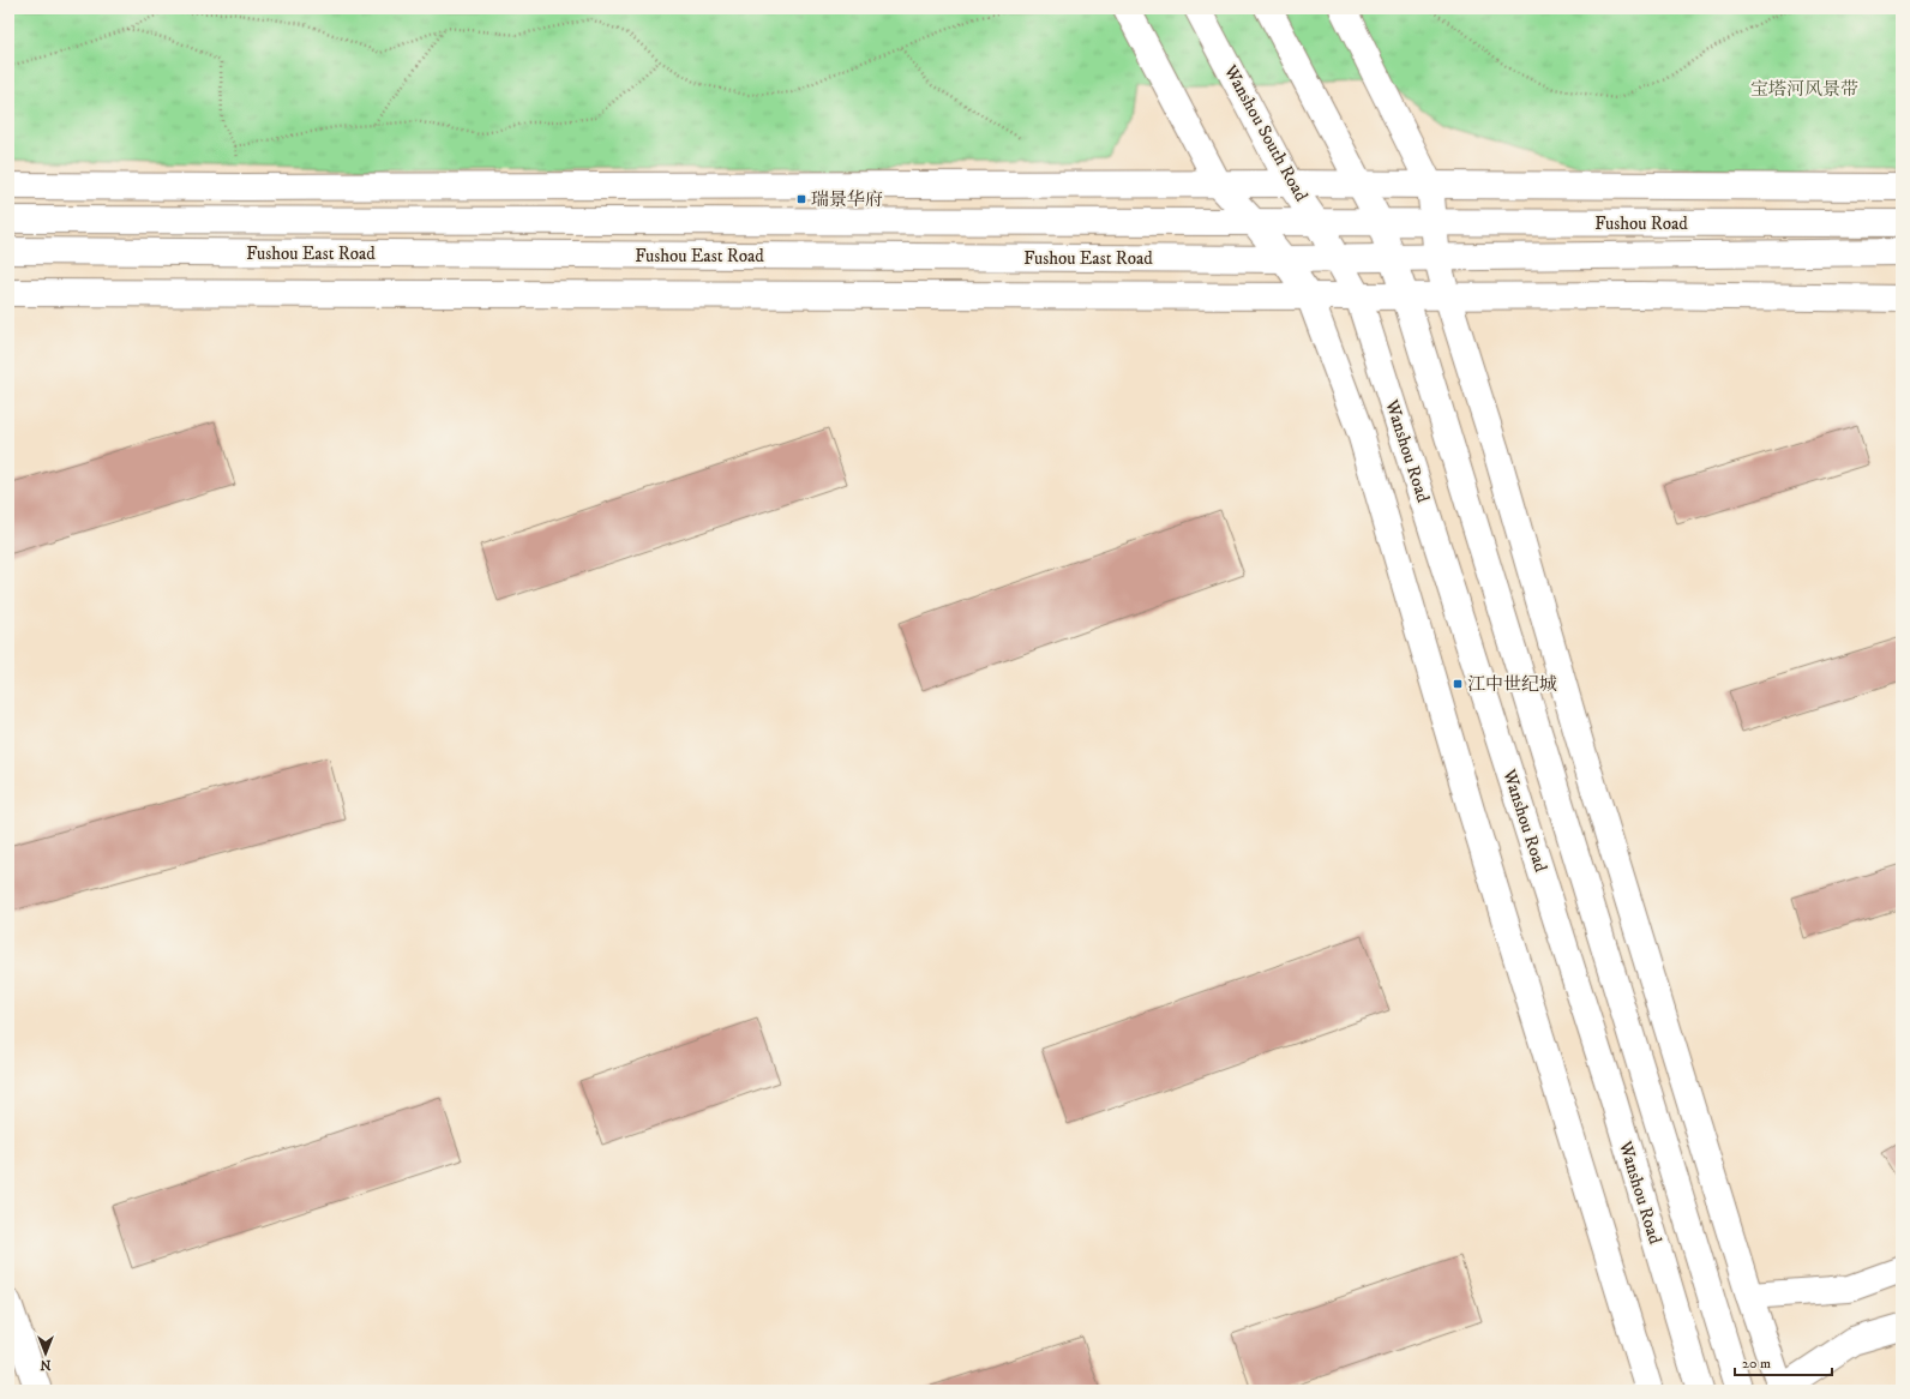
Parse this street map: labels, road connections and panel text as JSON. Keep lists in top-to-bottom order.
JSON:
{
  "streets": {
    "street": [
      "Wanshou South Road",
      "Fushou Road",
      "Fushou East Road",
      "Wanshou Road"
    ]
  },
  "crossings": [
    ["Wanshou South Road", "Fushou East Road"],
    ["Wanshou South Road", "Wanshou Road"],
    ["Fushou Road", "Fushou East Road"],
    ["Fushou Road", "Wanshou Road"],
    ["Fushou East Road", "Wanshou Road"]
  ],
  "parks": ["宝塔河风景带"],
  "places": {
    "transit": ["瑞景华府", "江中世纪城"]
  },
  "scale_bar": "20 m",
  "north": "bottom"
}
